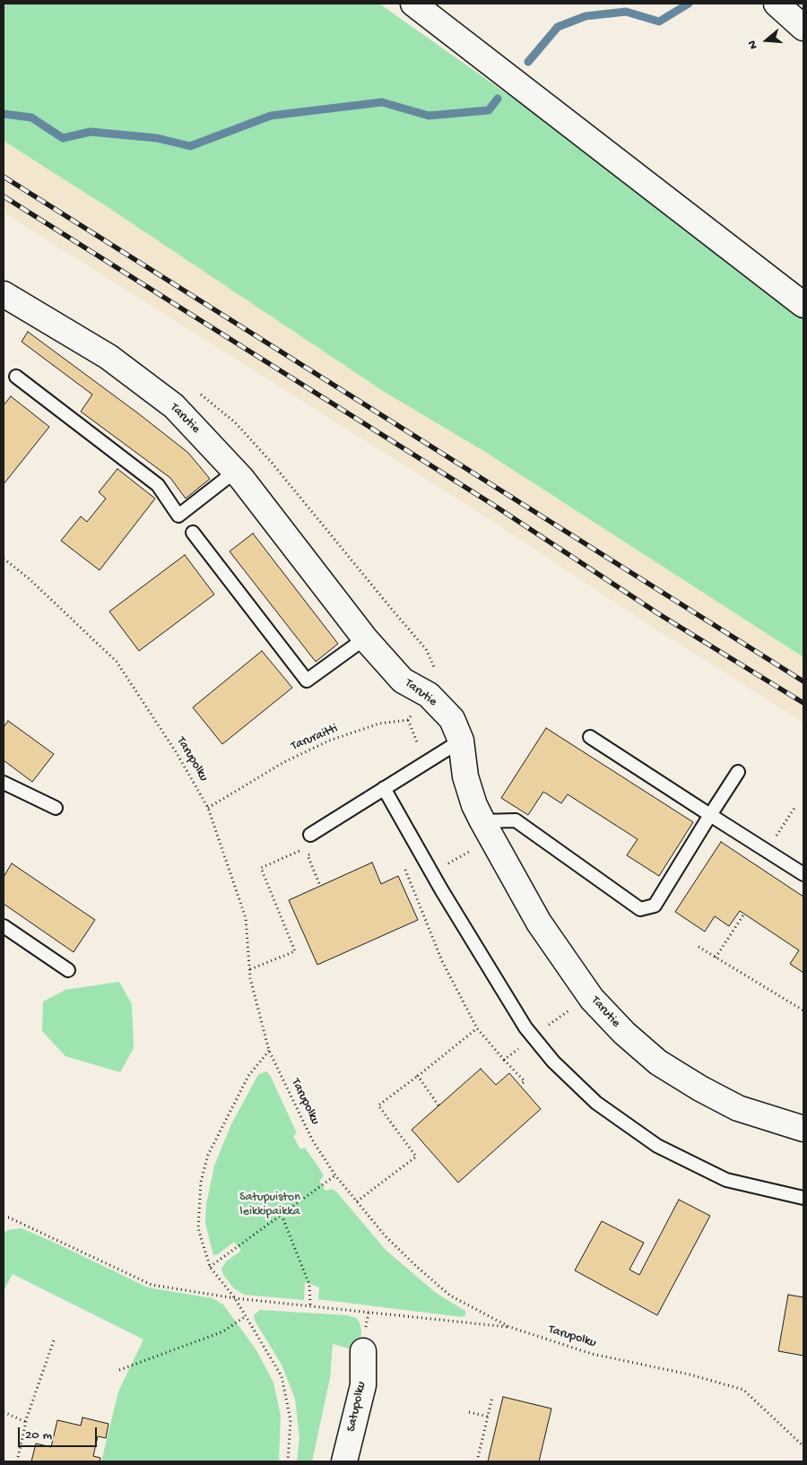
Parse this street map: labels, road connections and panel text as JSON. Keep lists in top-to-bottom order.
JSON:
{
  "streets": {
    "main road": ["Tarutie", "Satupolku"],
    "path": ["Taruraitti", "Tarupolku"]
  },
  "crossings": [
    ["Tarutie", "Taruraitti"],
    ["Taruraitti", "Tarupolku"]
  ],
  "parks": ["Satupuiston leikkipaikka"],
  "scale_bar": "20 m",
  "north": "left"
}
